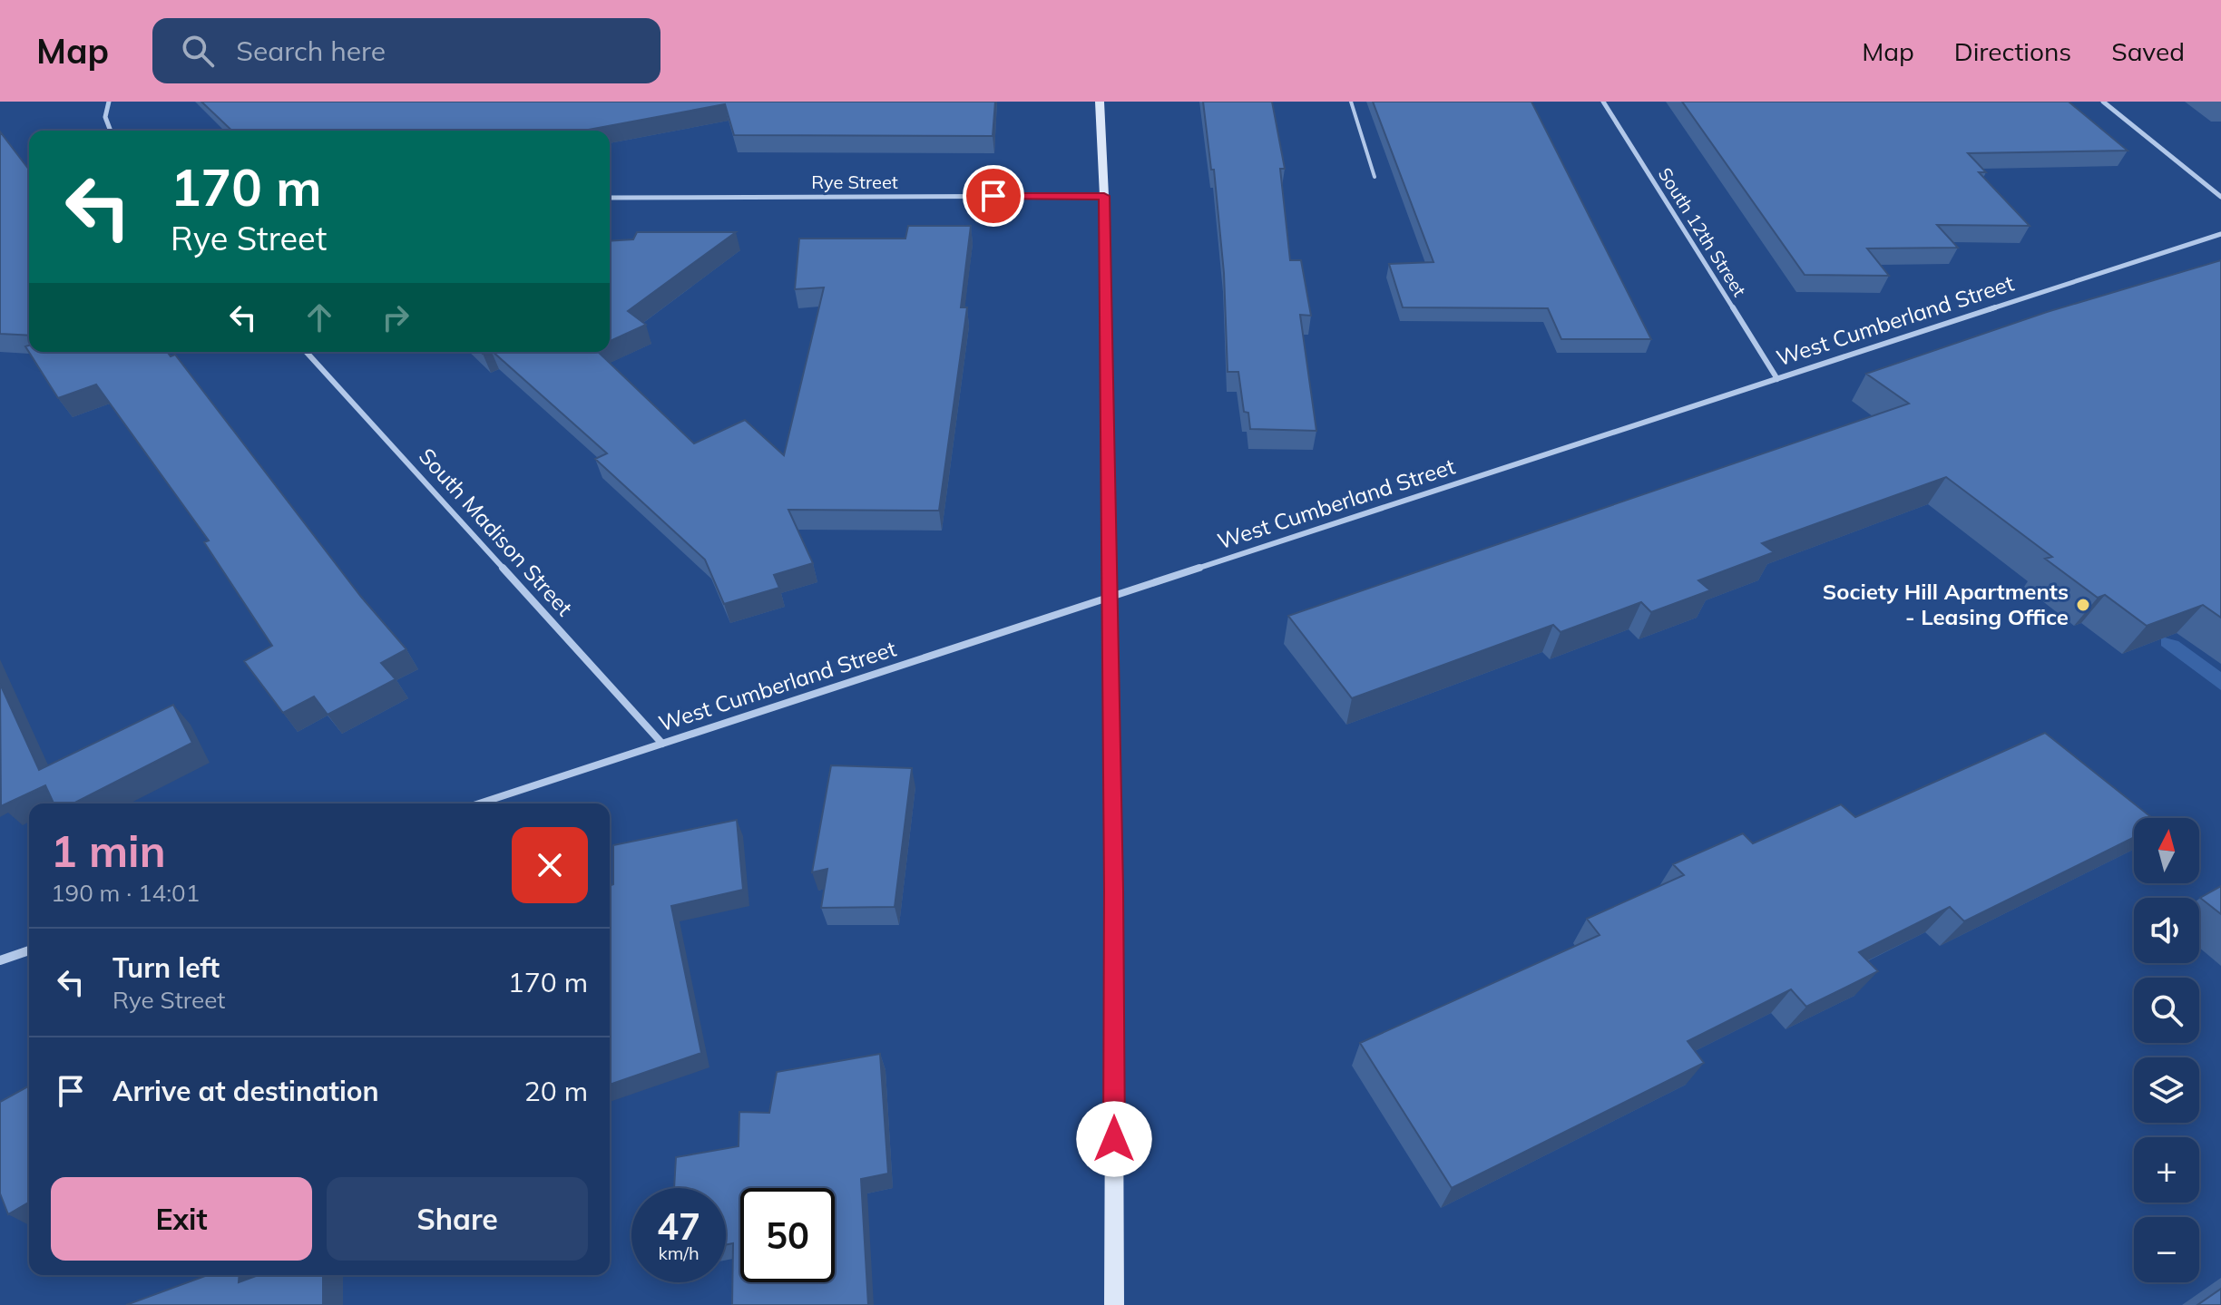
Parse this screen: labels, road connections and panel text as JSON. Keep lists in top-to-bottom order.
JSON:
{
  "streets": {
    "street": [
      "Rye Street",
      "South 12th Street",
      "West Cumberland Street",
      "South Madison Street"
    ]
  },
  "crossings": [
    ["South 12th Street", "West Cumberland Street"],
    ["West Cumberland Street", "South Madison Street"]
  ],
  "places": ["Society Hill Apartments - Leasing Office"],
  "north": "top",
  "page": {
    "header": "Map",
    "search": "Search here",
    "nav": ["Map", "Directions", "Saved"],
    "turn": ["170 m", "Rye Street"],
    "heading": ["1 min", "190 m · 14:01"],
    "map_buttons": ["+", "−"],
    "list": [
      {
        "name": "Turn left",
        "note": "Rye Street",
        "value": "170 m"
      },
      {
        "name": "Arrive at destination",
        "value": "20 m"
      }
    ],
    "buttons": ["Exit", "Share"],
    "speed": "47 km/h",
    "limit": "50"
  }
}
